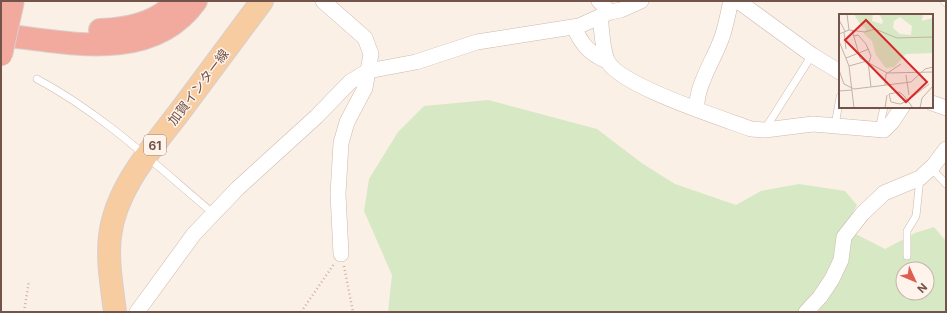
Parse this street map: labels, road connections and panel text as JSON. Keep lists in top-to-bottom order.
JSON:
{
  "streets": {
    "main road": ["加賀インター線", "61"]
  },
  "north": "bottom right"
}
